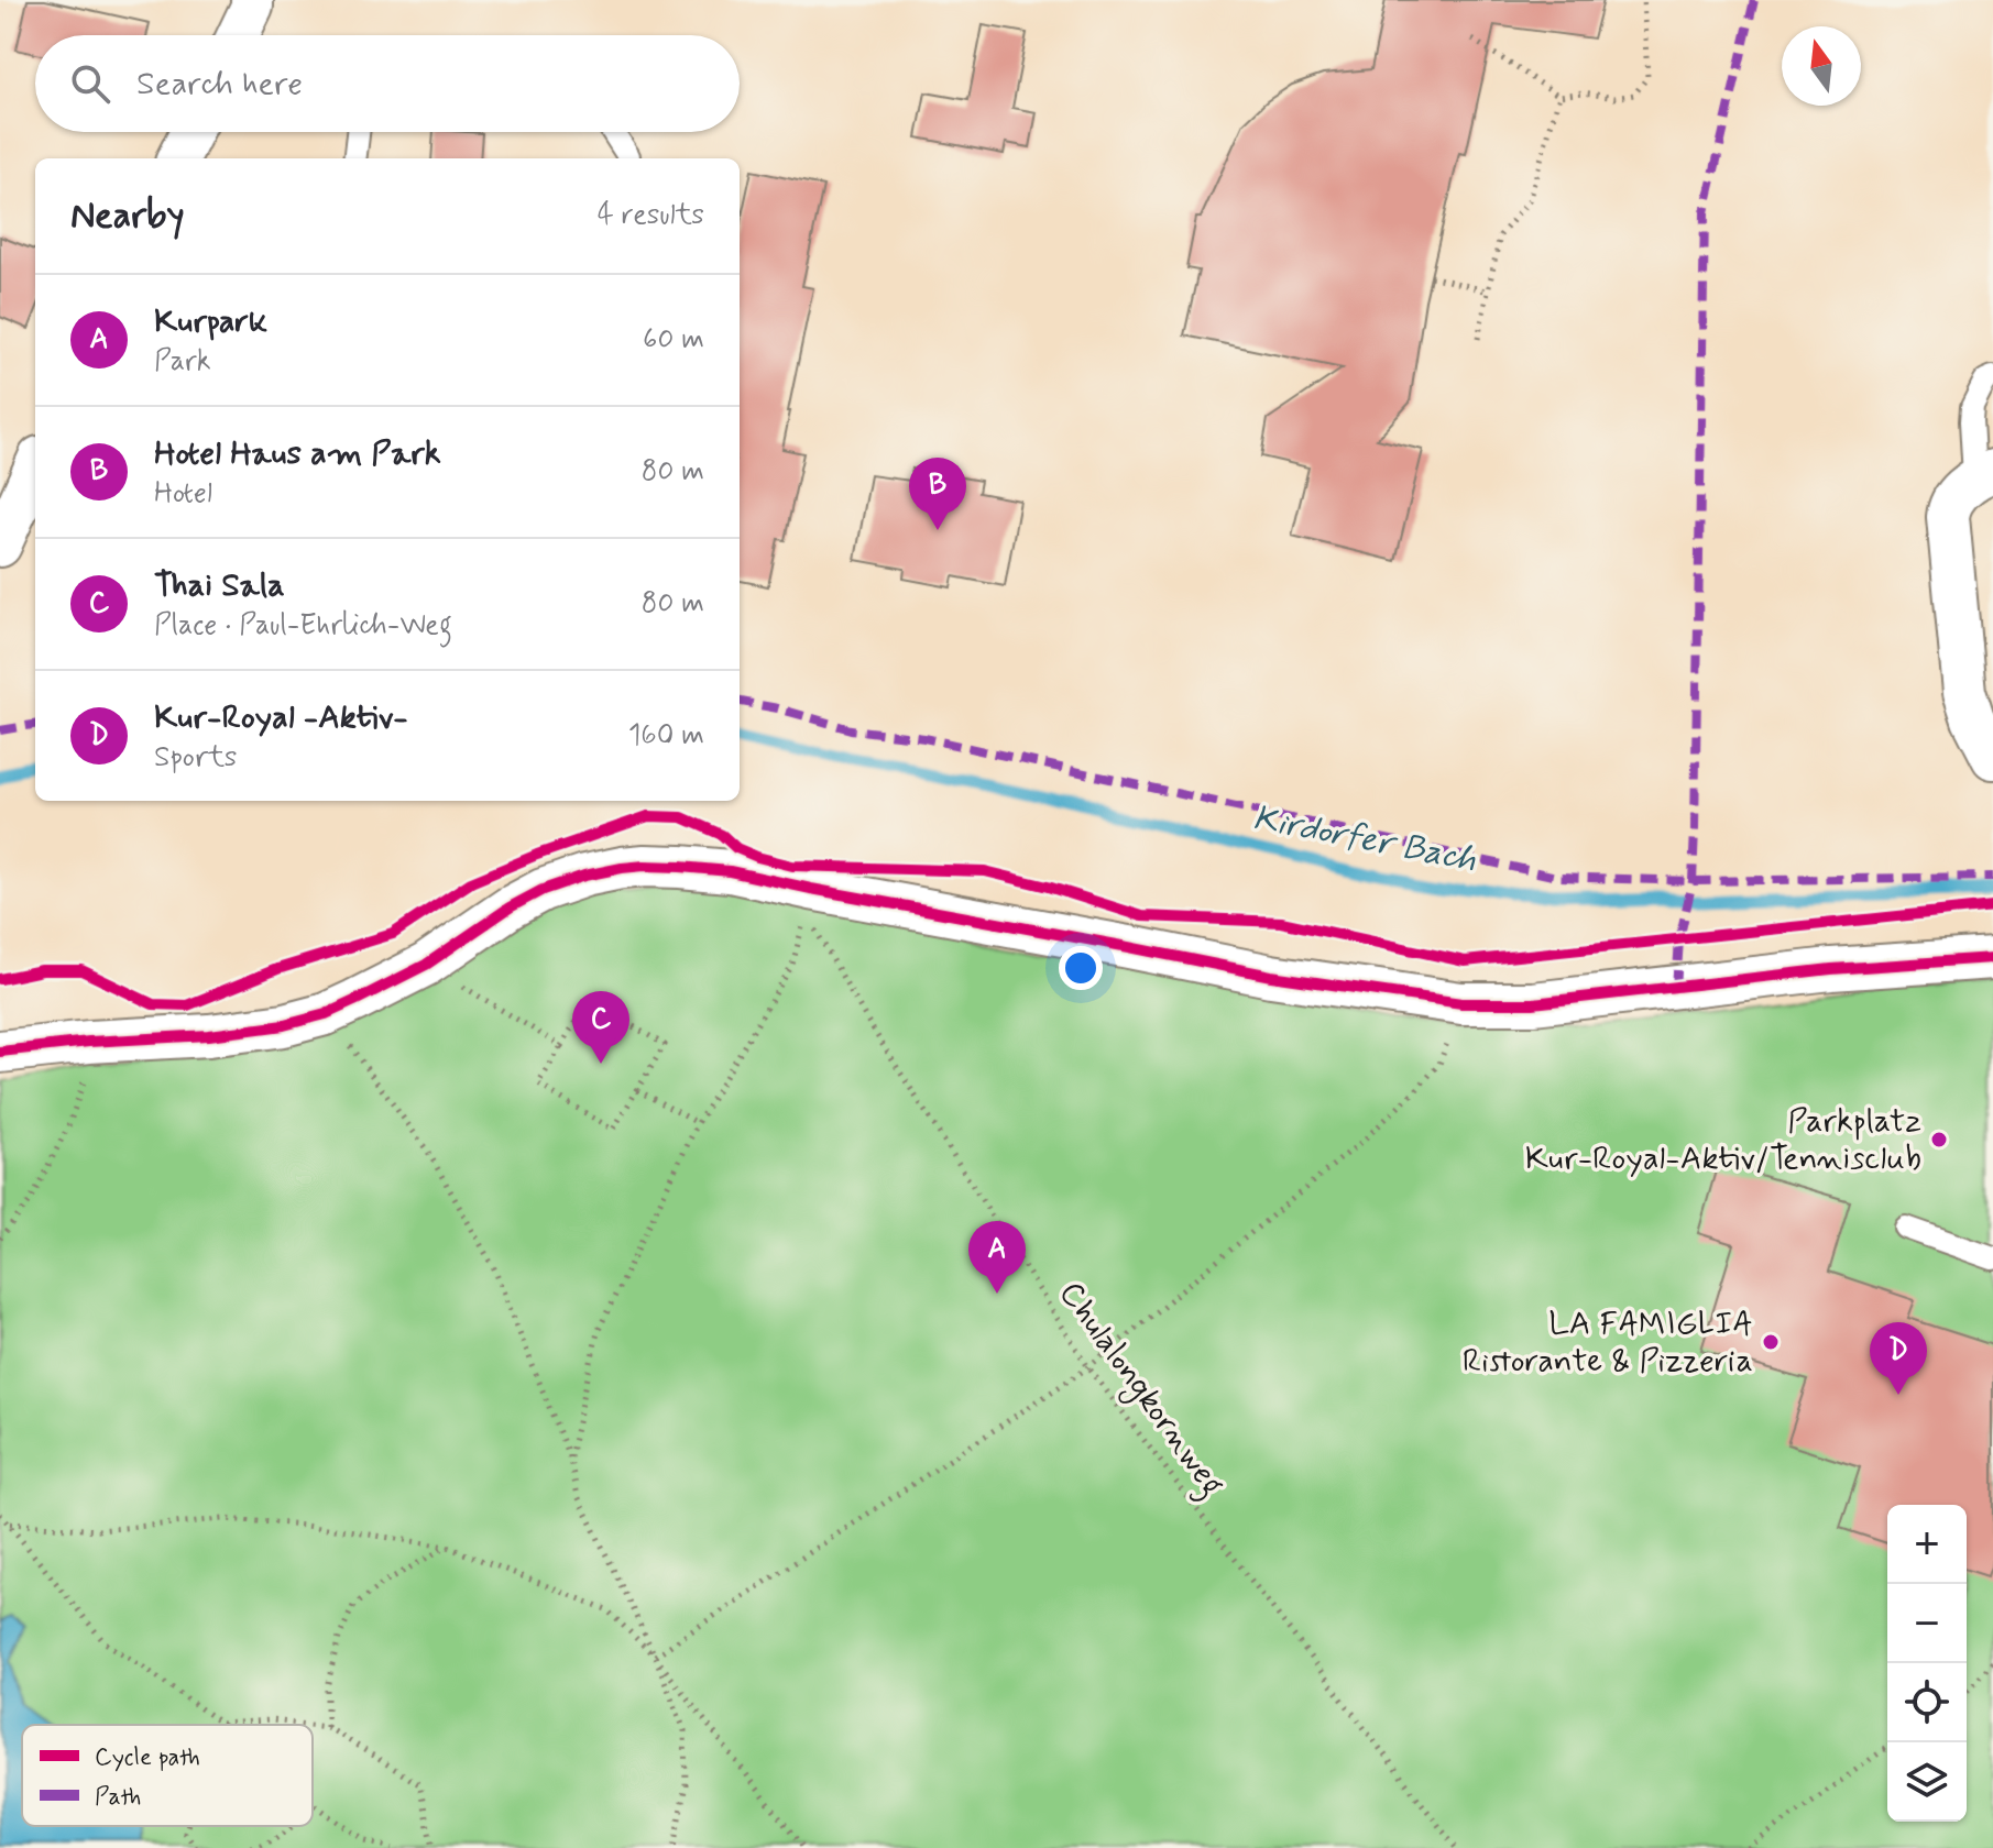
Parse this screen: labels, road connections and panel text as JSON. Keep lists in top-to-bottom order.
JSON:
{
  "streets": {
    "path": ["Chulalongkornweg"]
  },
  "water": ["Kirdorfer Bach"],
  "places": ["Parkplatz Kur-Royal-Aktiv/Tennisclub", "LA FAMIGLIA Ristorante & Pizzeria"],
  "legend": ["Cycle path", "Path"],
  "north": "top",
  "page": {
    "search": "Search here",
    "heading": ["Nearby", "4 results"],
    "list": [
      {
        "mark": "A",
        "name": "Kurpark",
        "note": "Park",
        "value": "60 m"
      },
      {
        "mark": "B",
        "name": "Hotel Haus am Park",
        "note": "Hotel",
        "value": "80 m"
      },
      {
        "mark": "C",
        "name": "Thai Sala",
        "note": "Place · Paul-Ehrlich-Weg",
        "value": "80 m"
      },
      {
        "mark": "D",
        "name": "Kur-Royal -Aktiv-",
        "note": "Sports",
        "value": "160 m"
      }
    ],
    "pins": [
      "B",
      "C",
      "A",
      "D"
    ],
    "map_buttons": ["+", "−"]
  }
}
